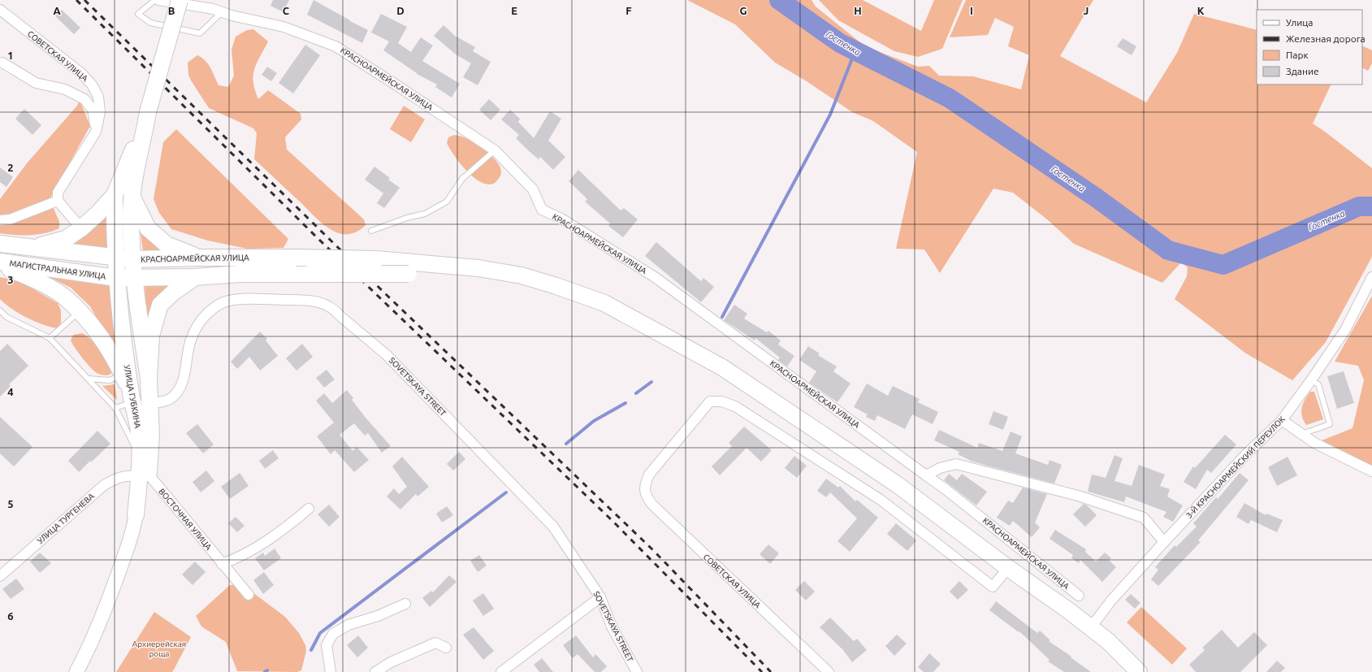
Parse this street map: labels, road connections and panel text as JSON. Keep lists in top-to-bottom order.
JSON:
{
  "streets": {
    "main road": ["КРАСНОАРМЕЙСКАЯ УЛИЦА", "МАГИСТРАЛЬНАЯ УЛИЦА", "УЛИЦА ГУБКИНА"],
    "street": [
      "СОВЕТСКАЯ УЛИЦА",
      "SOVETSKAYA STREET",
      "3-Й КРАСНОАРМЕЙСКИЙ ПЕРЕУЛОК",
      "УЛИЦА ТУРГЕНЕВА",
      "ВОСТОЧНАЯ УЛИЦА"
    ]
  },
  "crossings": [
    ["СОВЕТСКАЯ УЛИЦА", "КРАСНОАРМЕЙСКАЯ УЛИЦА"],
    ["КРАСНОАРМЕЙСКАЯ УЛИЦА", "МАГИСТРАЛЬНАЯ УЛИЦА"],
    ["КРАСНОАРМЕЙСКАЯ УЛИЦА", "УЛИЦА ГУБКИНА"],
    ["КРАСНОАРМЕЙСКАЯ УЛИЦА", "3-Й КРАСНОАРМЕЙСКИЙ ПЕРЕУЛОК"],
    ["МАГИСТРАЛЬНАЯ УЛИЦА", "УЛИЦА ГУБКИНА"],
    ["SOVETSKAYA STREET", "УЛИЦА ГУБКИНА"],
    ["УЛИЦА ГУБКИНА", "УЛИЦА ТУРГЕНЕВА"],
    ["УЛИЦА ГУБКИНА", "ВОСТОЧНАЯ УЛИЦА"],
    ["УЛИЦА ТУРГЕНЕВА", "ВОСТОЧНАЯ УЛИЦА"]
  ],
  "water": ["Гостенка"],
  "parks": ["Архиерейская роща"],
  "legend": [
    "Улица",
    "Железная дорога",
    "Парк",
    "Здание"
  ],
  "grid": {
    "columns": [
      "A",
      "B",
      "C",
      "D",
      "E",
      "F",
      "G",
      "H",
      "I",
      "J",
      "K"
    ],
    "rows": [
      "1",
      "2",
      "3",
      "4",
      "5",
      "6"
    ]
  }
}
